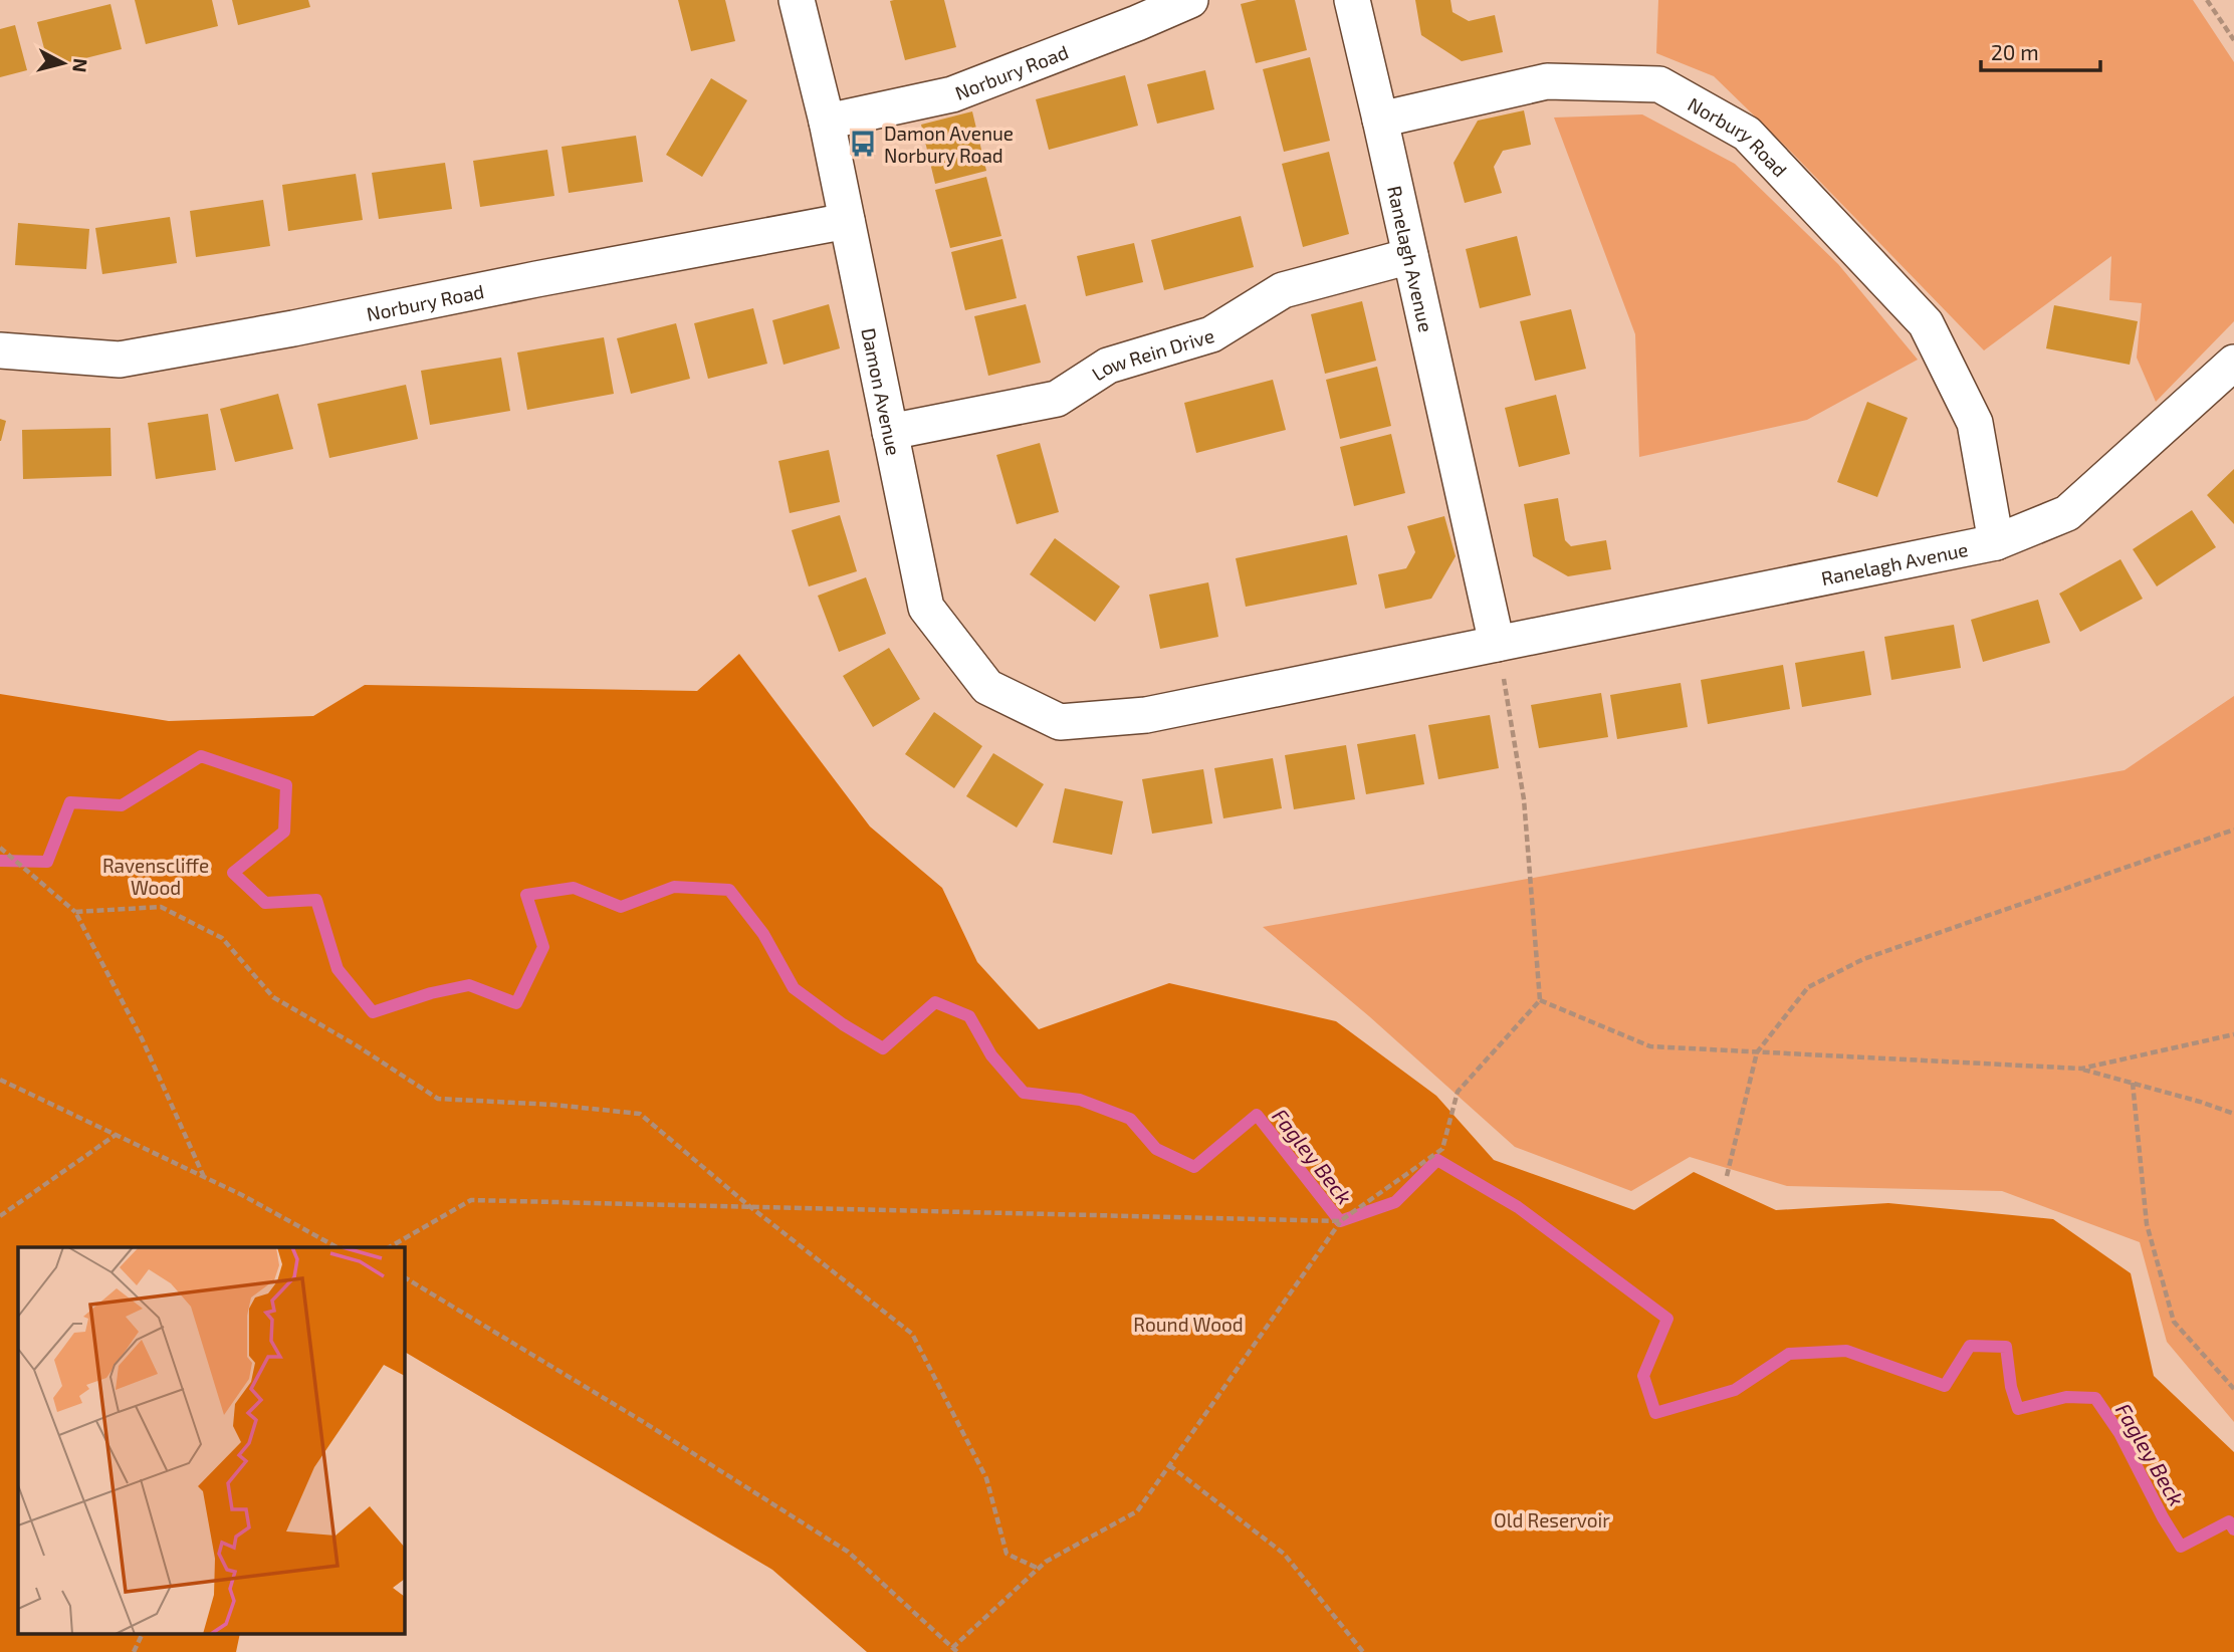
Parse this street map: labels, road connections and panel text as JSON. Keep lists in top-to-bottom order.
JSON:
{
  "streets": {
    "street": [
      "Norbury Road",
      "Ranelagh Avenue",
      "Low Rein Drive",
      "Damon Avenue"
    ]
  },
  "crossings": [
    ["Norbury Road", "Ranelagh Avenue"],
    ["Norbury Road", "Damon Avenue"],
    ["Ranelagh Avenue", "Low Rein Drive"],
    ["Ranelagh Avenue", "Damon Avenue"],
    ["Low Rein Drive", "Damon Avenue"]
  ],
  "water": ["Fagley Beck"],
  "parks": ["Ravenscliffe Wood", "Round Wood", "Old Reservoir"],
  "places": {
    "bus stop": ["Damon Avenue Norbury Road"]
  },
  "scale_bar": "20 m",
  "north": "right"
}
